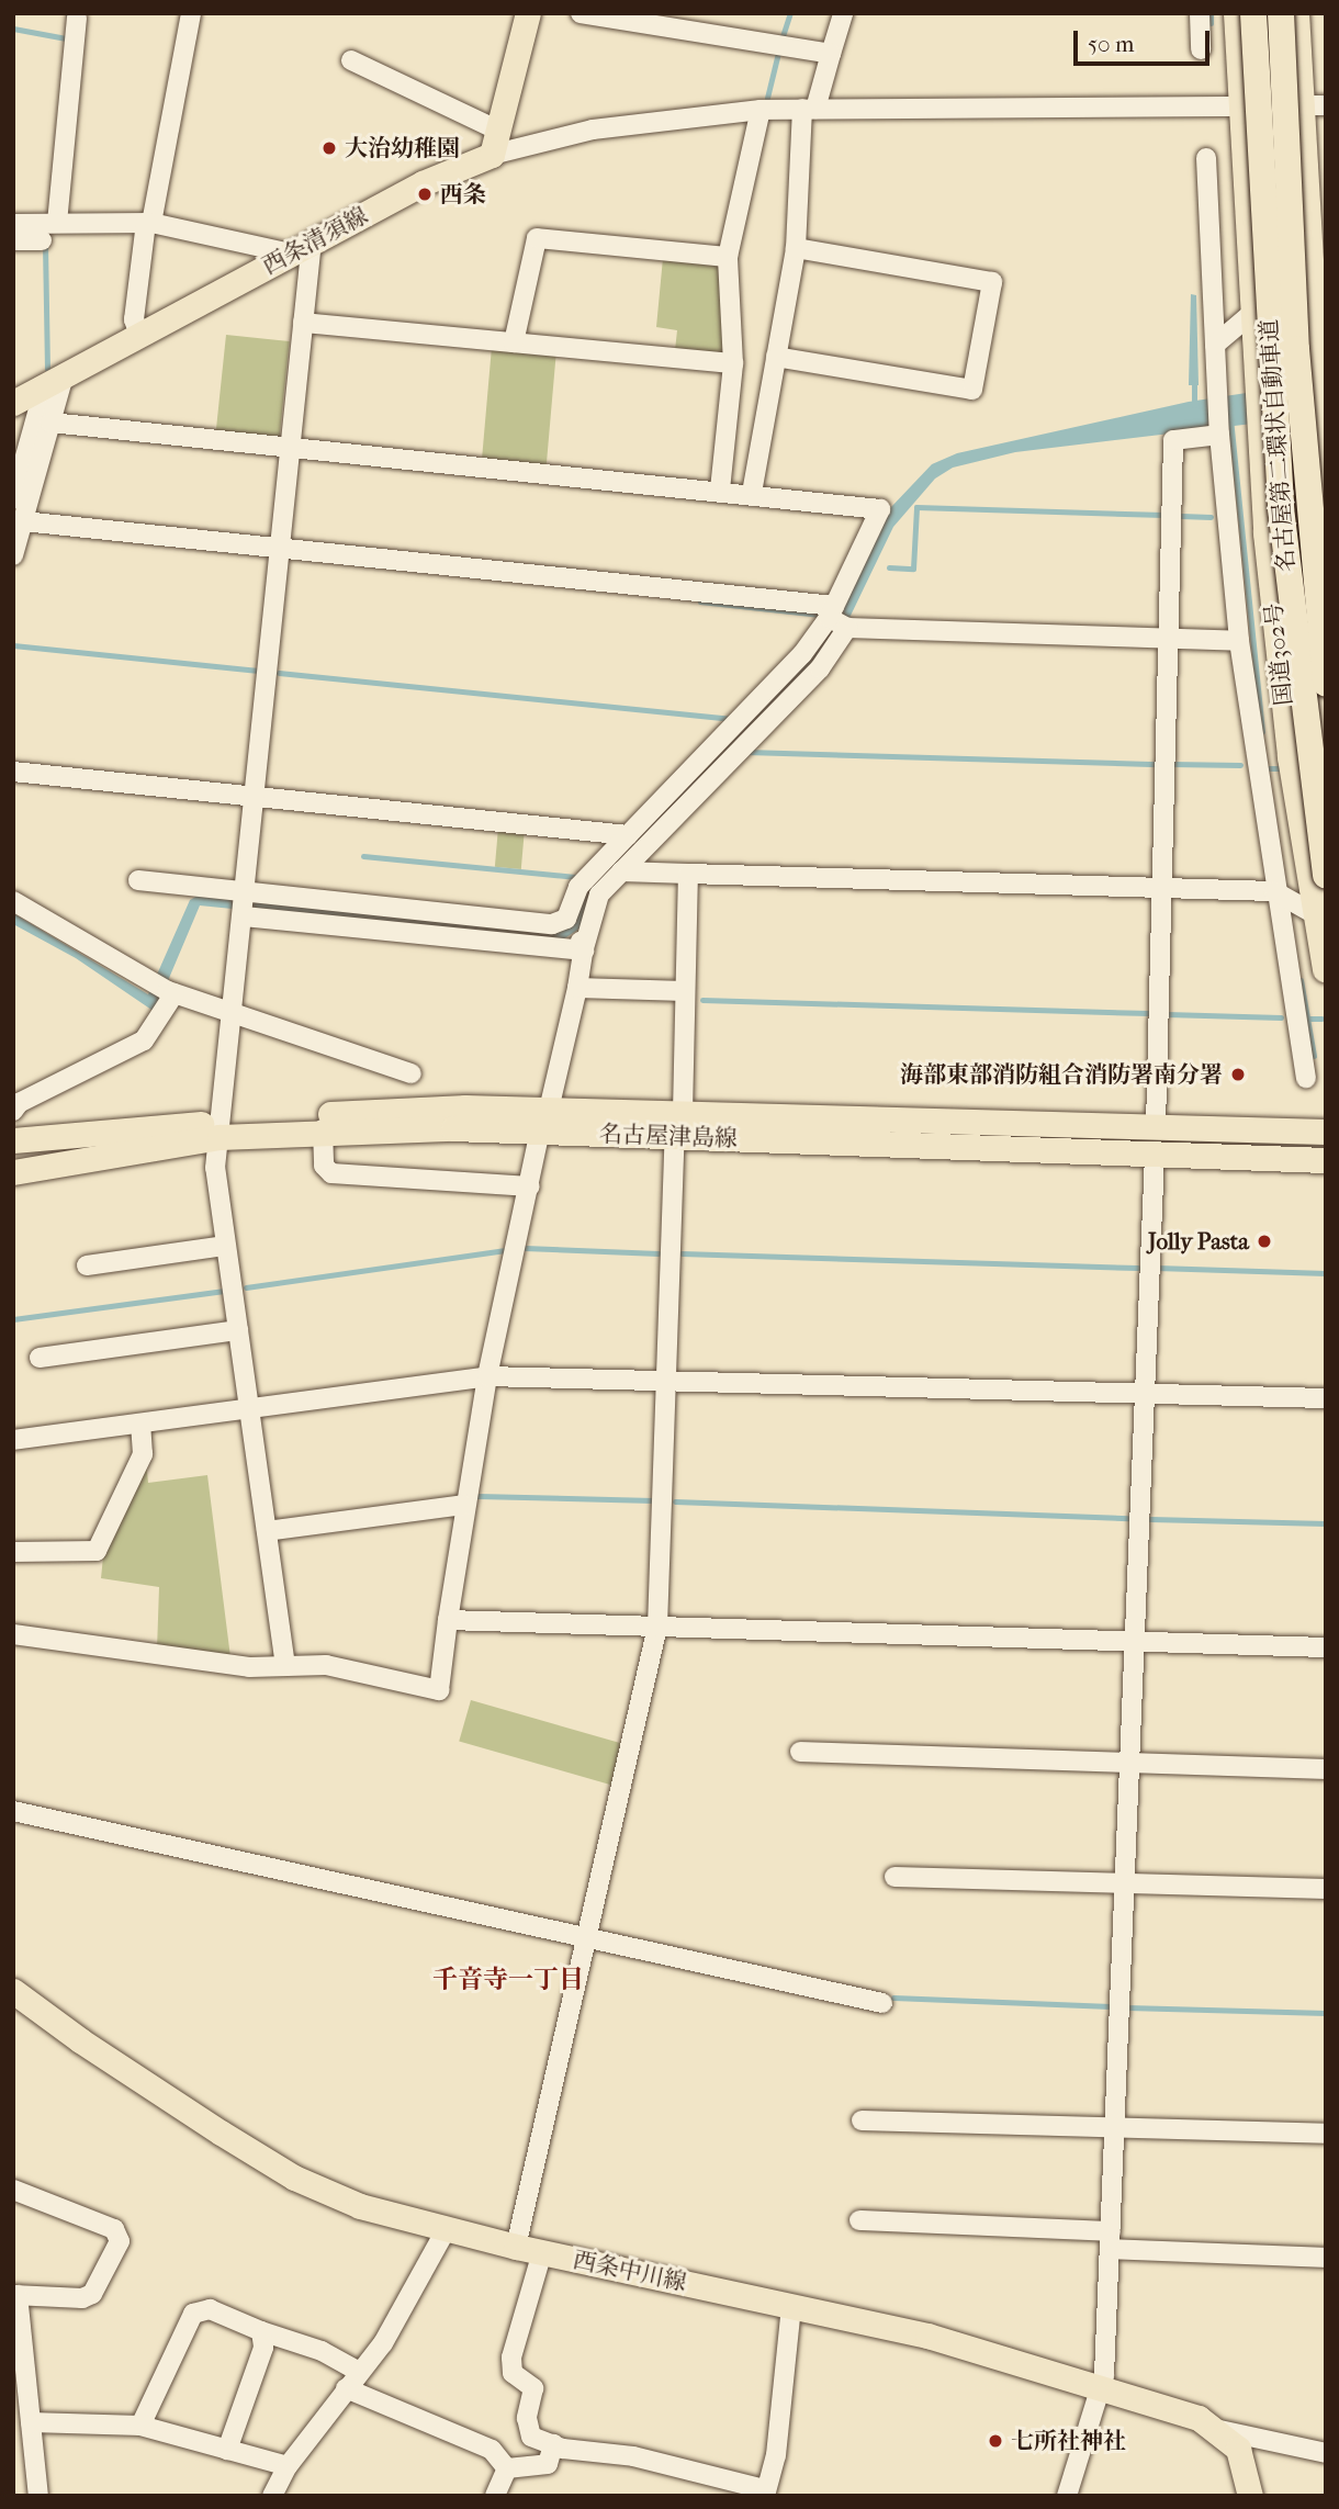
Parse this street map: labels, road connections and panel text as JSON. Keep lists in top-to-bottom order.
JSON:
{
  "streets": {
    "highway": ["名古屋第二環状自動車道", "国道302号"],
    "main road": ["西条清須線", "名古屋津島線", "西条中川線"]
  },
  "districts": ["千音寺一丁目"],
  "places": [
    "大治幼稚園",
    "西条",
    "海部東部消防組合消防署南分署",
    "Jolly Pasta",
    "七所社神社"
  ],
  "scale_bar": "50 m"
}
